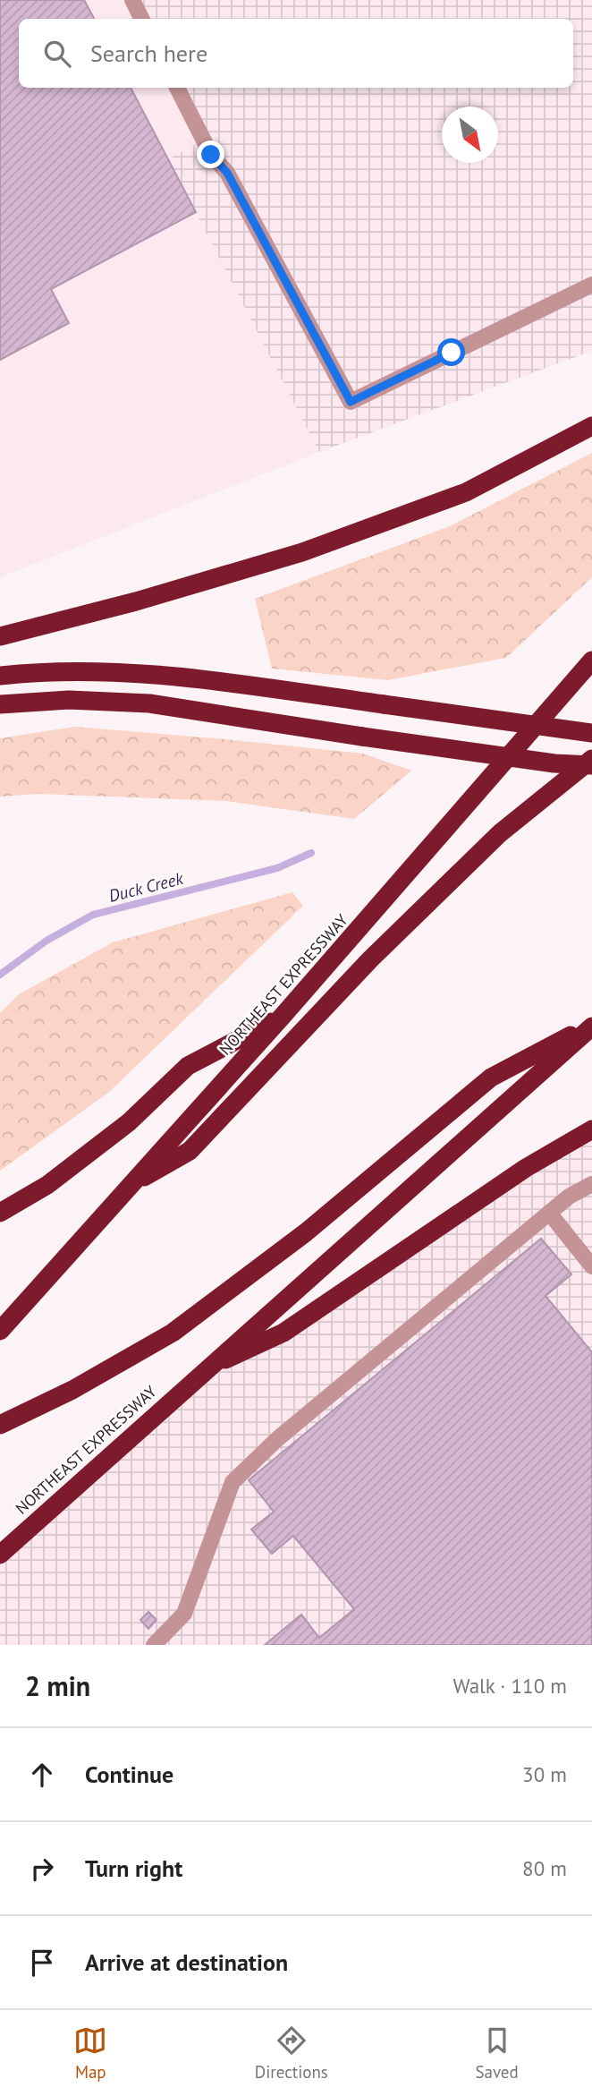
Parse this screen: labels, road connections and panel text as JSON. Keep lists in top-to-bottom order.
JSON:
{
  "streets": {
    "highway": ["NORTHEAST EXPRESSWAY"]
  },
  "water": ["Duck Creek"],
  "north": "bottom right",
  "page": {
    "search": "Search here",
    "heading": ["2 min", "Walk · 110 m"],
    "list": [
      ["Continue", "30 m"],
      ["Turn right", "80 m"],
      "Arrive at destination"
    ],
    "nav": ["Map", "Directions", "Saved"]
  }
}
